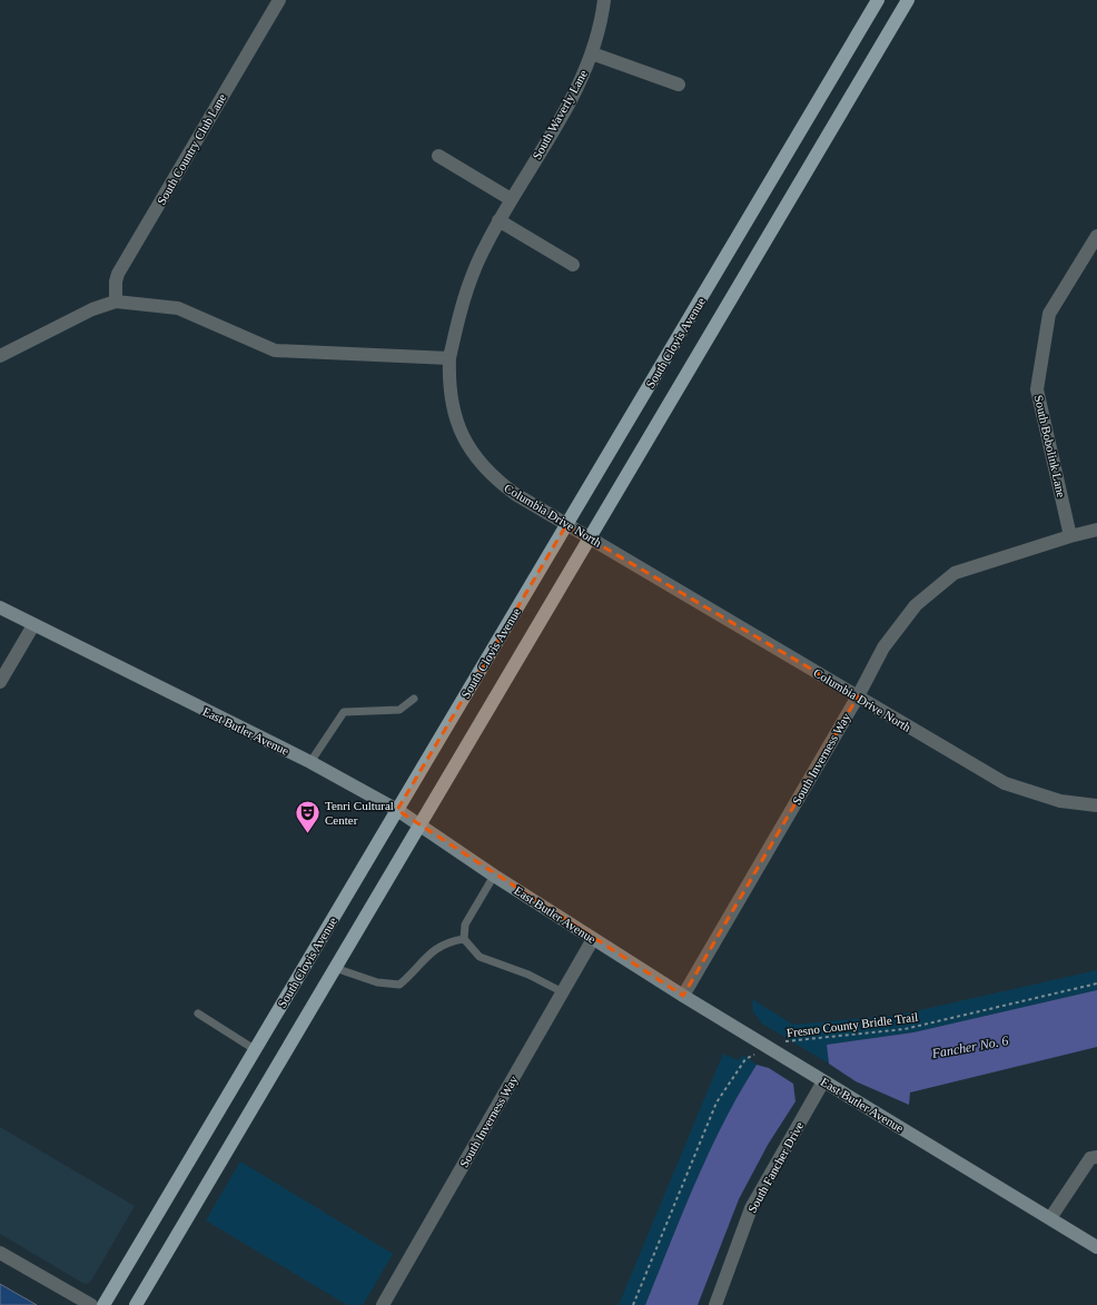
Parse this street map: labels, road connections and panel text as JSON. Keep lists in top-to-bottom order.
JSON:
{
  "streets": {
    "main road": ["South Clovis Avenue"],
    "street": [
      "South Waverly Lane",
      "South Country Club Lane",
      "South Bobolink Lane",
      "Columbia Drive North",
      "East Butler Avenue",
      "South Inverness Way",
      "South Fancher Drive"
    ],
    "path": ["Fresno County Bridle Trail"]
  },
  "crossings": [
    ["South Waverly Lane", "Columbia Drive North"],
    ["South Clovis Avenue", "Columbia Drive North"],
    ["South Clovis Avenue", "East Butler Avenue"],
    ["South Bobolink Lane", "South Inverness Way"],
    ["Columbia Drive North", "South Inverness Way"],
    ["East Butler Avenue", "South Inverness Way"],
    ["East Butler Avenue", "Fresno County Bridle Trail"],
    ["East Butler Avenue", "South Fancher Drive"]
  ],
  "water": ["Fancher No. 6"],
  "places": {
    "theatre": ["Tenri Cultural Center"]
  }
}
